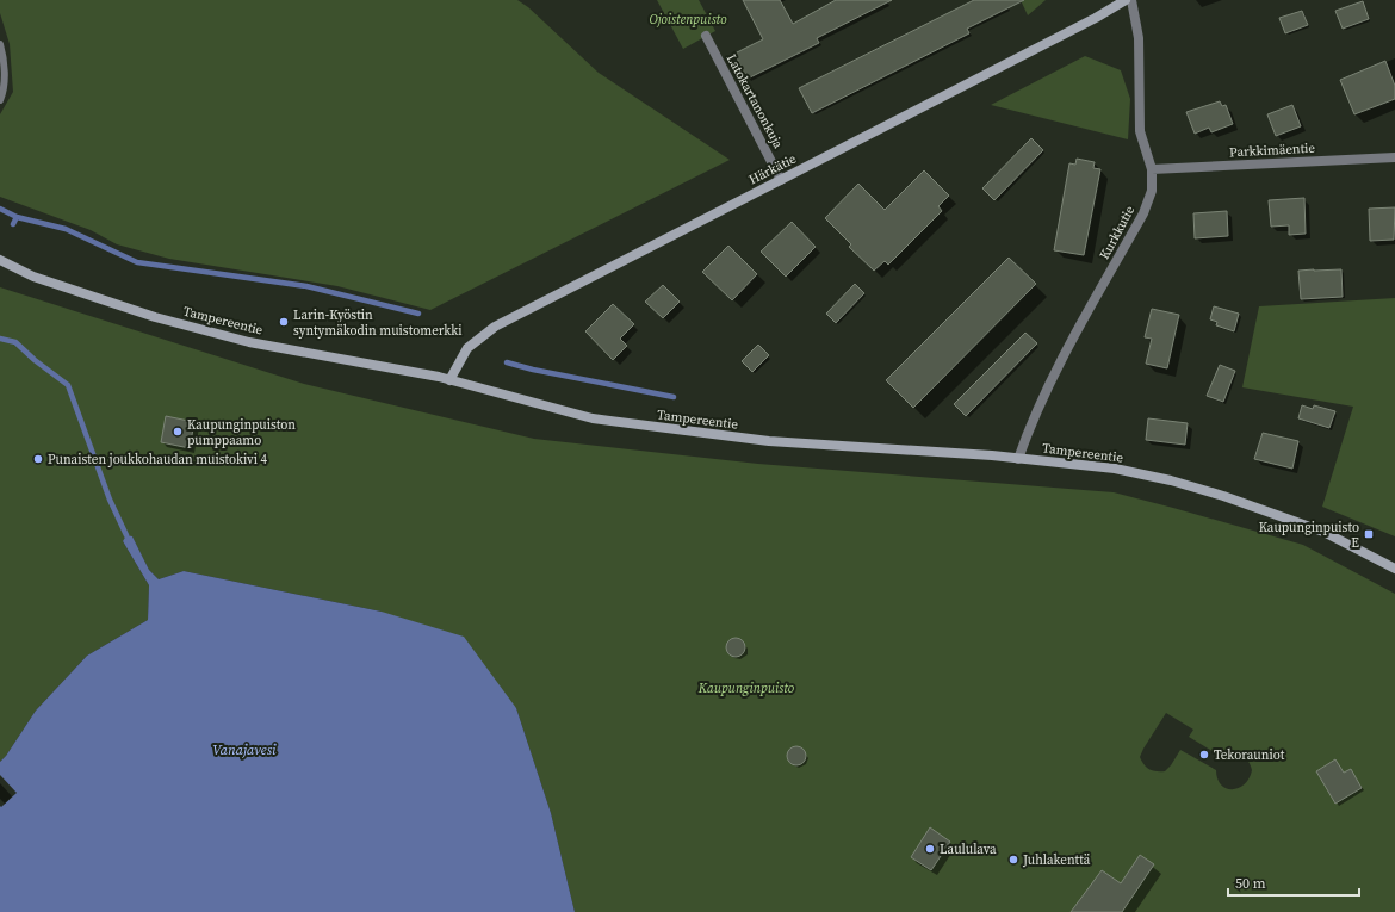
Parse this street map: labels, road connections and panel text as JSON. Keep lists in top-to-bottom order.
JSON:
{
  "streets": {
    "main road": ["Härkätie", "Tampereentie"],
    "street": ["Latokartanonkuja", "Parkkimäentie", "Kurkkutie"]
  },
  "crossings": [
    ["Latokartanonkuja", "Härkätie"],
    ["Parkkimäentie", "Kurkkutie"],
    ["Härkätie", "Tampereentie"],
    ["Kurkkutie", "Tampereentie"]
  ],
  "water": ["Vanajavesi"],
  "parks": ["Ojoistenpuisto", "Kaupunginpuisto"],
  "places": {
    "other": [
      "Larin-Kyöstin syntymäkodin muistomerkki",
      "Kaupunginpuiston pumppaamo",
      "Punaisten joukkohaudan muistokivi 4",
      "Tekorauniot",
      "Laululava",
      "Juhlakenttä"
    ],
    "transit": ["Kaupunginpuisto E"]
  },
  "scale_bar": "50 m"
}
